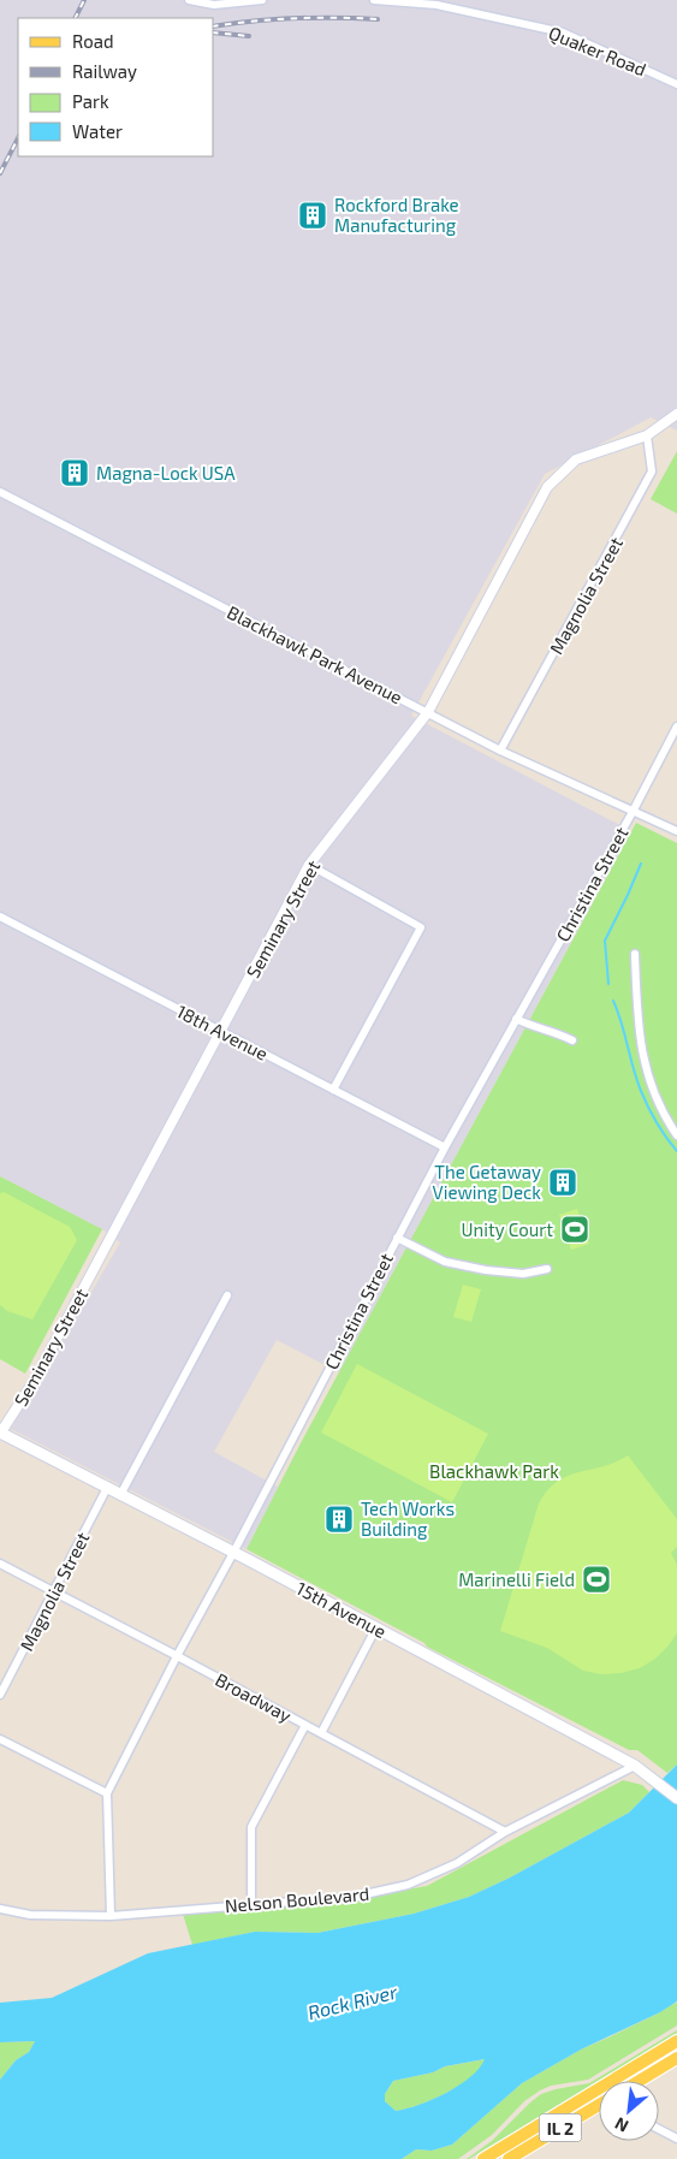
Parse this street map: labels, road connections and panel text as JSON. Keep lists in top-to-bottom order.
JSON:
{
  "streets": {
    "main road": ["15th Avenue", "IL 2"],
    "street": [
      "Quaker Road",
      "Magnolia Street",
      "Blackhawk Park Avenue",
      "Christina Street",
      "Seminary Street",
      "18th Avenue",
      "Broadway",
      "Nelson Boulevard"
    ]
  },
  "crossings": [
    ["Magnolia Street", "Blackhawk Park Avenue"],
    ["Magnolia Street", "Seminary Street"],
    ["Magnolia Street", "15th Avenue"],
    ["Magnolia Street", "Broadway"],
    ["Blackhawk Park Avenue", "Christina Street"],
    ["Blackhawk Park Avenue", "Seminary Street"],
    ["Christina Street", "18th Avenue"],
    ["Christina Street", "15th Avenue"],
    ["Christina Street", "Broadway"],
    ["Christina Street", "Nelson Boulevard"],
    ["Seminary Street", "18th Avenue"],
    ["Seminary Street", "15th Avenue"],
    ["15th Avenue", "Nelson Boulevard"],
    ["Broadway", "Nelson Boulevard"]
  ],
  "water": ["Rock River"],
  "parks": ["Blackhawk Park"],
  "places": {
    "building": [
      "Rockford Brake Manufacturing",
      "Magna-Lock USA",
      "The Getaway Viewing Deck",
      "Tech Works Building"
    ],
    "sports": ["Unity Court", "Marinelli Field"]
  },
  "legend": [
    "Road",
    "Railway",
    "Park",
    "Water"
  ],
  "north": "bottom left"
}
